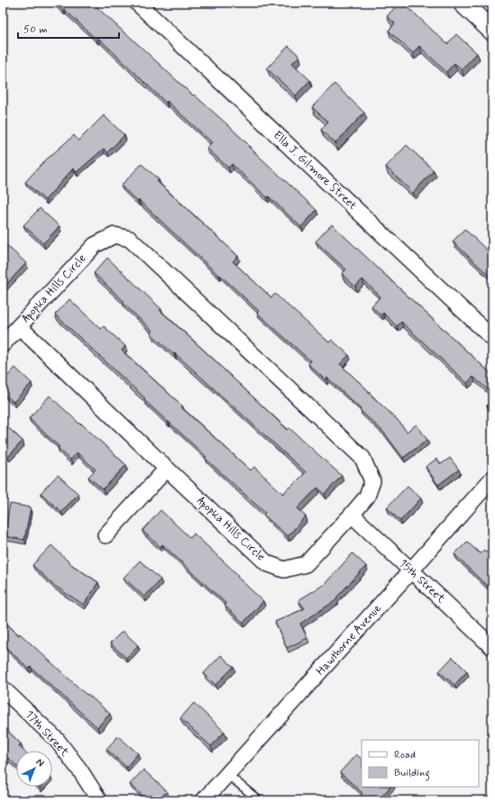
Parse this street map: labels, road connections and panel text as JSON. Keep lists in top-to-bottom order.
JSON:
{
  "streets": {
    "street": [
      "Ella J. Gilmore Street",
      "Apopka Hills Circle",
      "15th Street",
      "Hawthorne Avenue",
      "17th Street"
    ]
  },
  "crossings": [
    ["Apopka Hills Circle", "15th Street"],
    ["15th Street", "Hawthorne Avenue"]
  ],
  "legend": ["Road", "Building"],
  "scale_bar": "50 m",
  "north": "top right"
}
